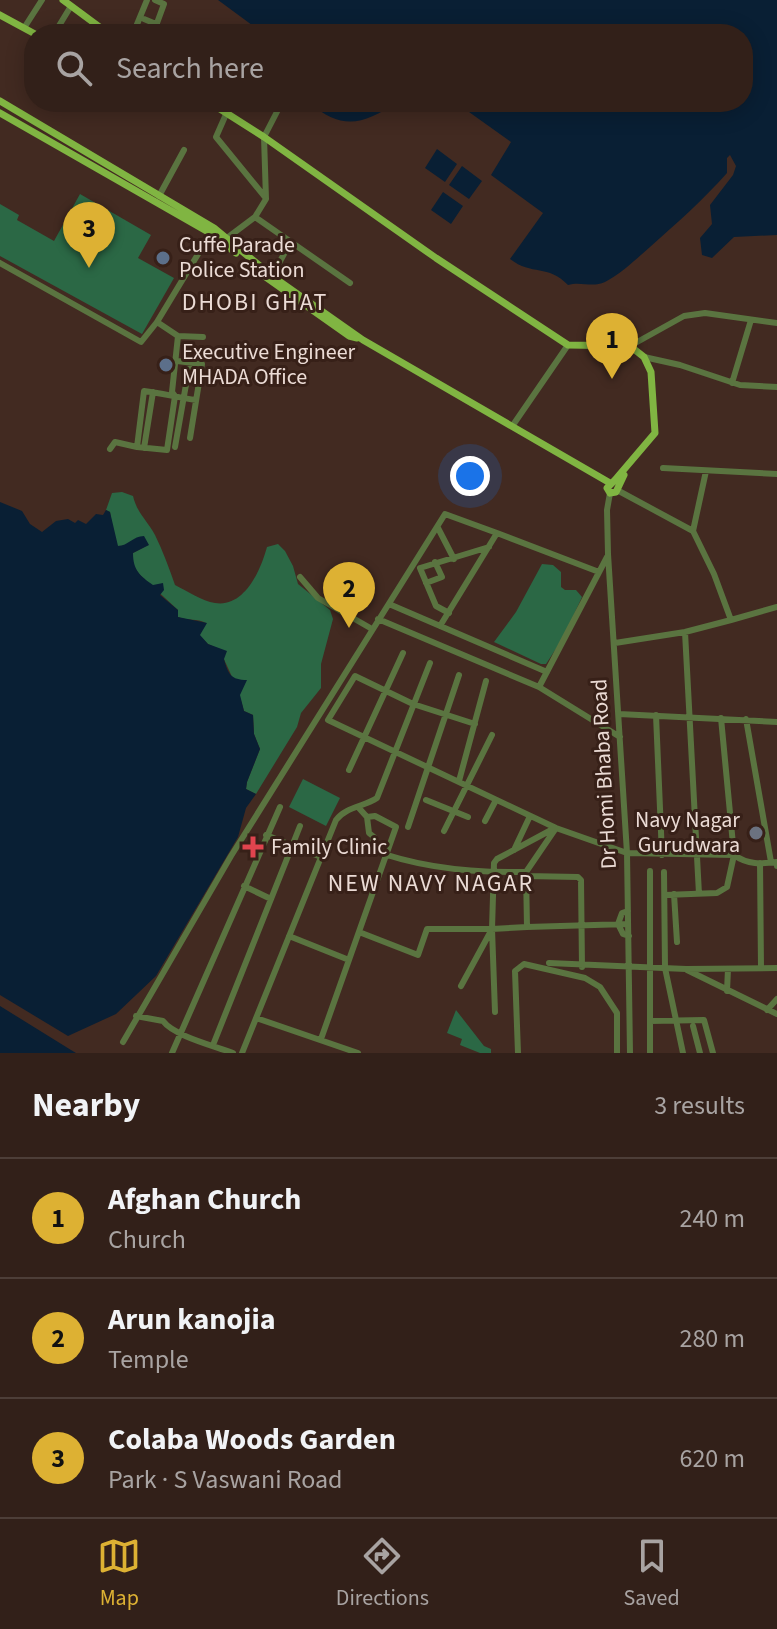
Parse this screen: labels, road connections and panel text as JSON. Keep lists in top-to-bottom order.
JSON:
{
  "streets": {
    "street": ["Dr Homi Bhaba Road"]
  },
  "districts": ["DHOBI GHAT", "NEW NAVY NAGAR"],
  "places": {
    "other": ["Cuffe Parade Police Station", "Executive Engineer MHADA Office", "Navy Nagar Gurudwara"],
    "health": ["Family Clinic"]
  },
  "page": {
    "search": "Search here",
    "pins": ["3", "1", "2"],
    "heading": ["Nearby", "3 results"],
    "list": [
      {
        "mark": "1",
        "name": "Afghan Church",
        "note": "Church",
        "value": "240 m"
      },
      {
        "mark": "2",
        "name": "Arun kanojia",
        "note": "Temple",
        "value": "280 m"
      },
      {
        "mark": "3",
        "name": "Colaba Woods Garden",
        "note": "Park · S Vaswani Road",
        "value": "620 m"
      }
    ],
    "nav": ["Map", "Directions", "Saved"]
  }
}
